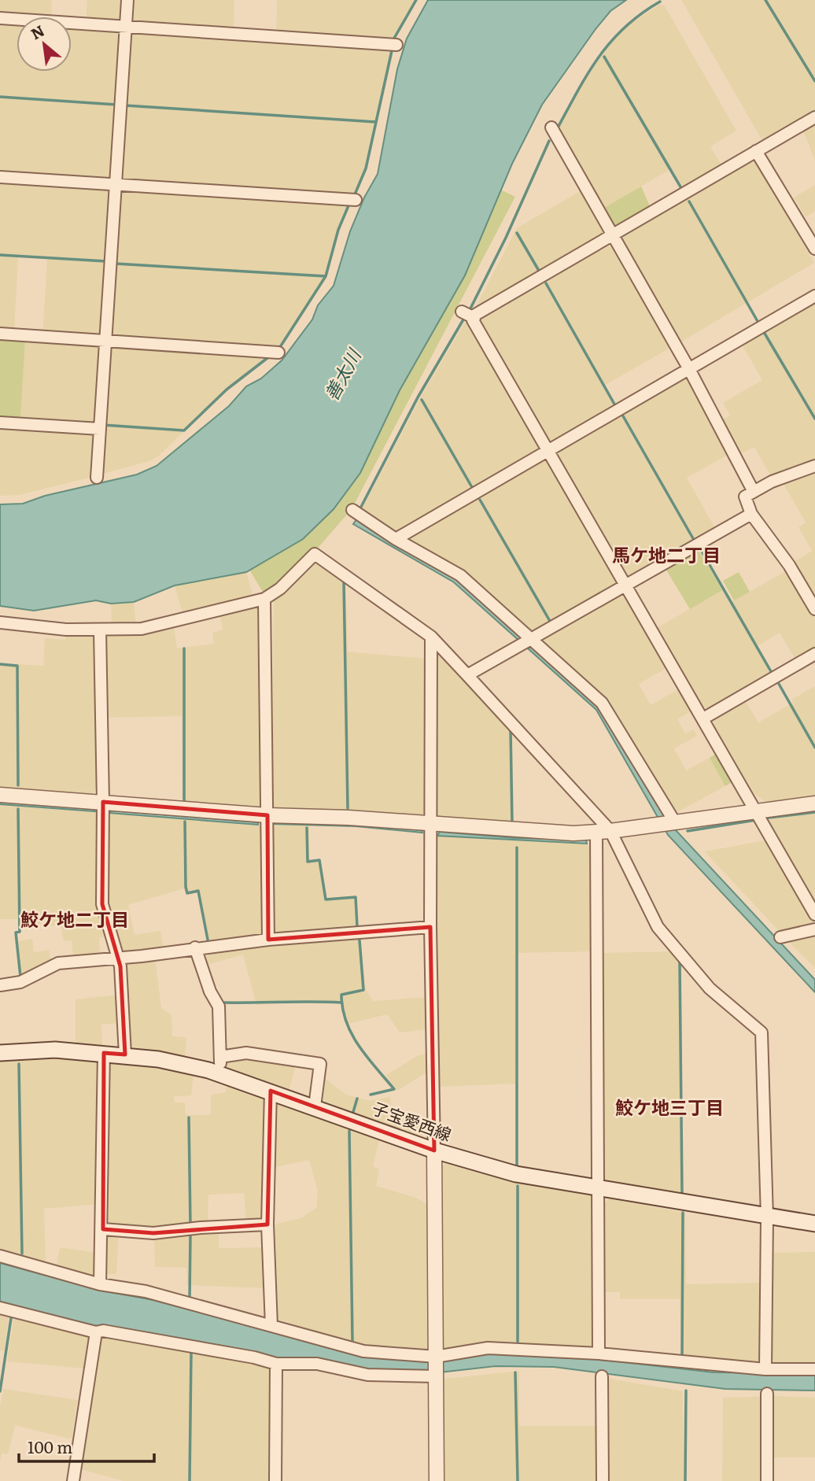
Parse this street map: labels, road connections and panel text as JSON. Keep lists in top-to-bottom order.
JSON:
{
  "streets": {
    "main road": ["子宝愛西線"]
  },
  "districts": ["馬ケ地二丁目", "鮫ケ地二丁目", "鮫ケ地三丁目"],
  "water": ["善太川"],
  "scale_bar": "100 m",
  "north": "top left"
}
